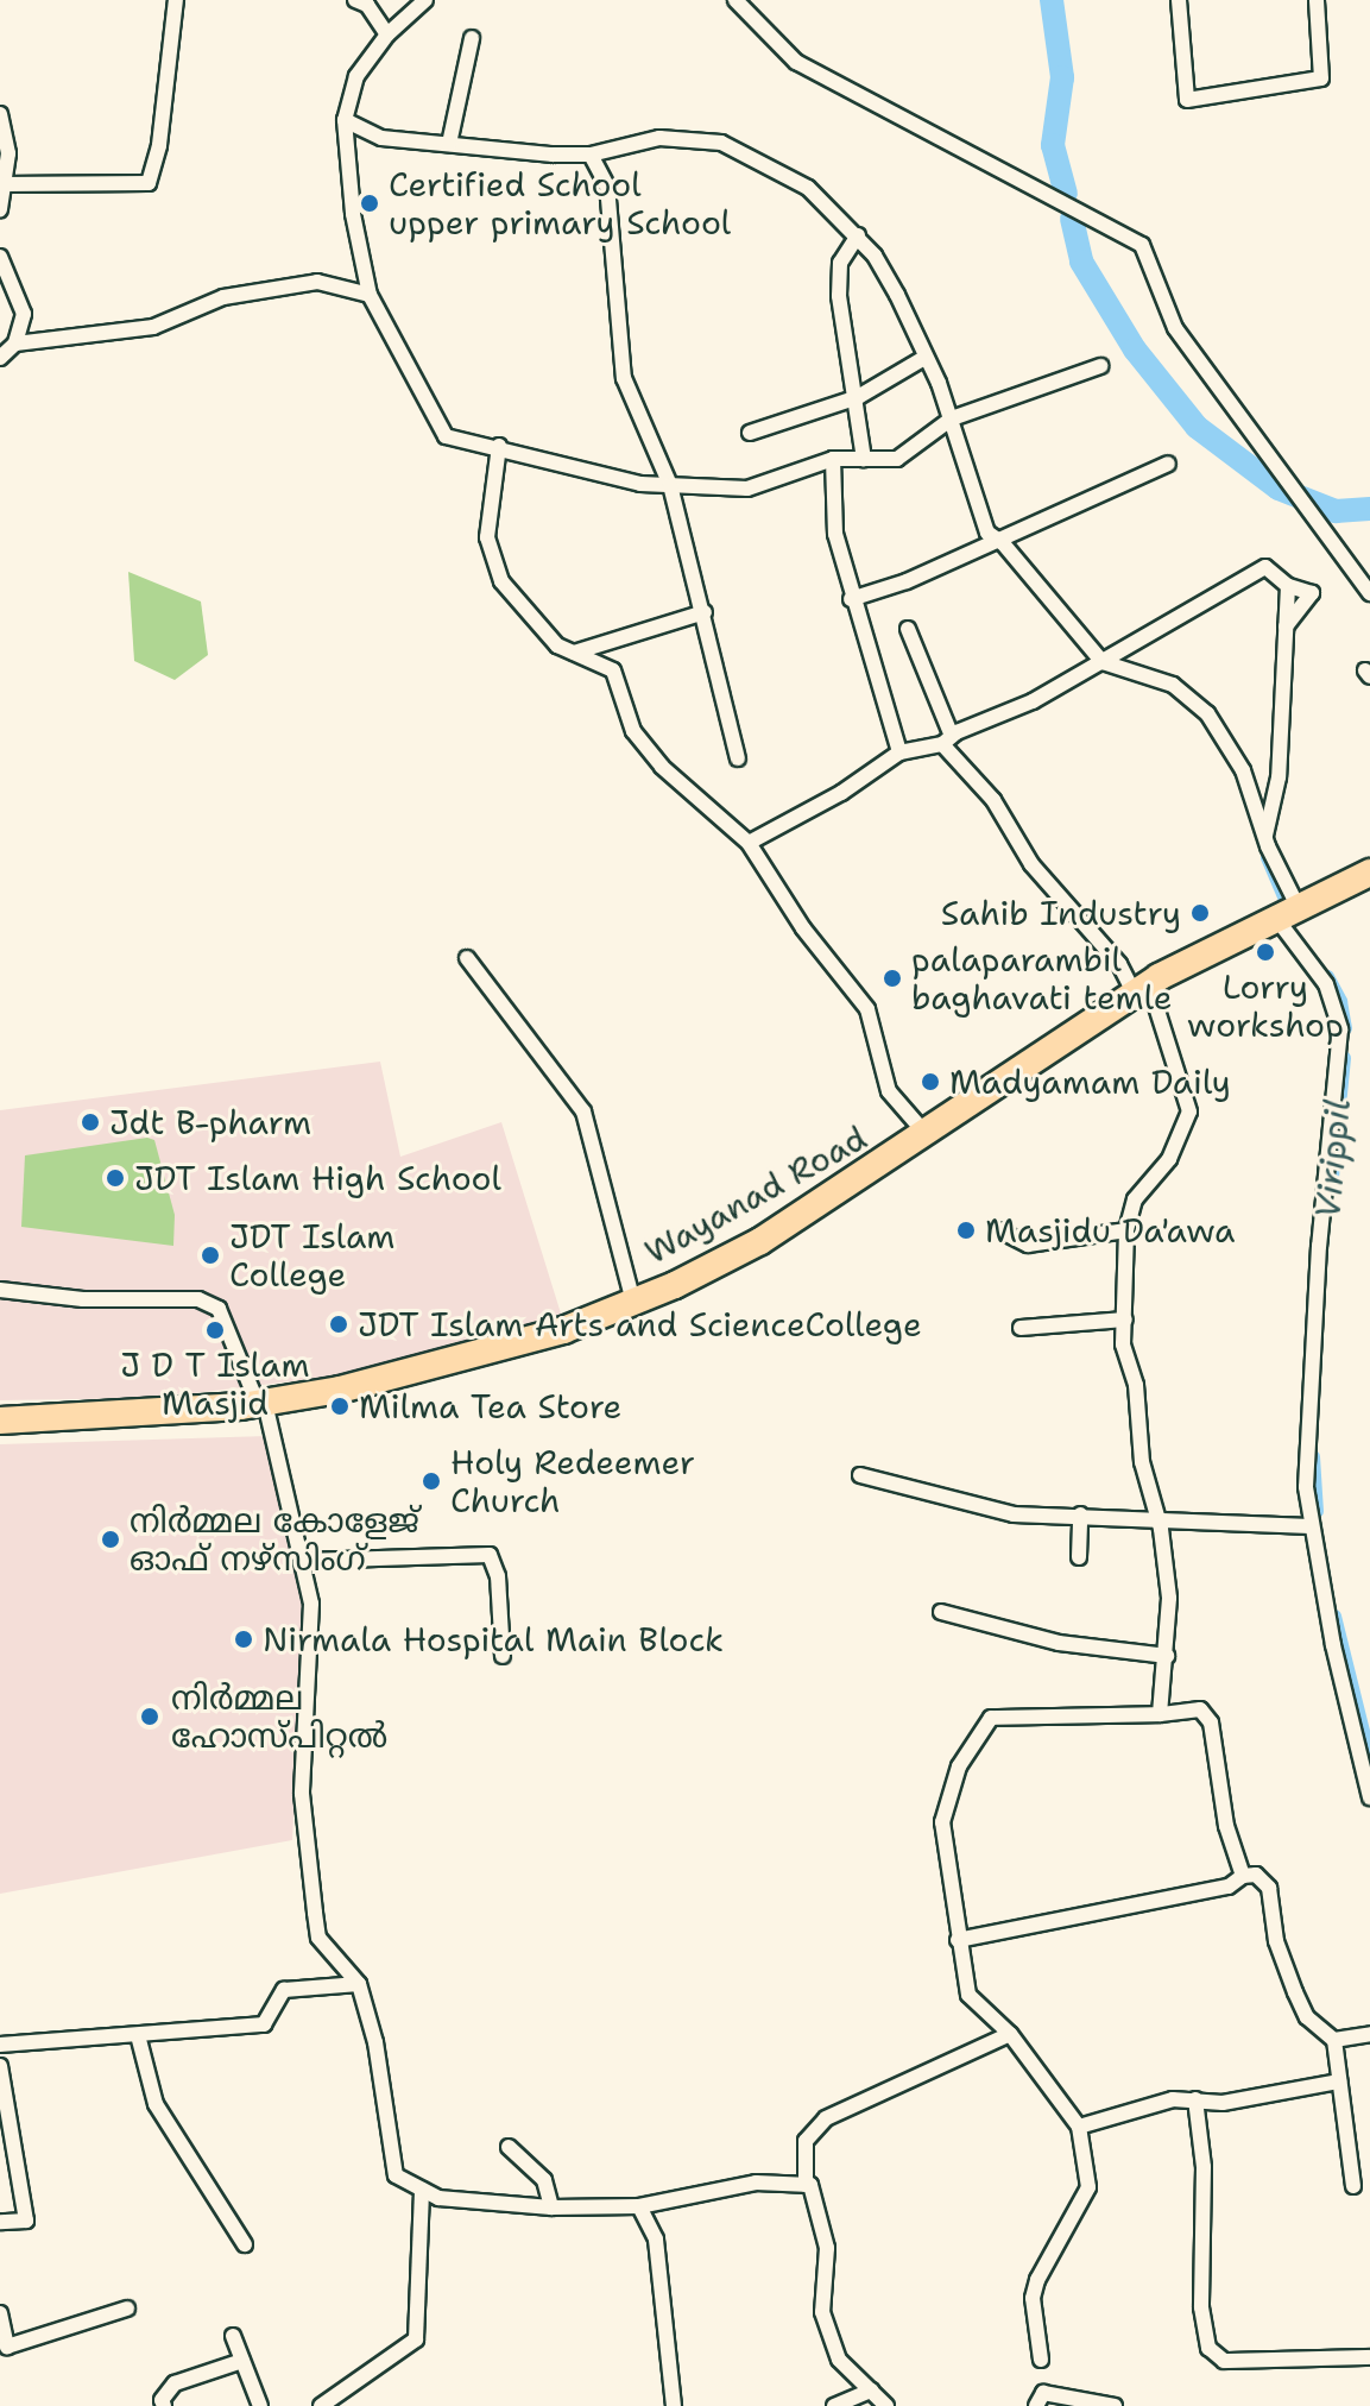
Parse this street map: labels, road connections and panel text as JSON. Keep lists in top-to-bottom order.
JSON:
{
  "streets": {
    "highway": ["Wayanad Road"]
  },
  "water": ["Virippil"],
  "places": [
    "Certified School upper primary School",
    "Sahib Industry",
    "Lorry workshop",
    "palaparambil baghavati temle",
    "Madyamam Daily",
    "Jdt B-pharm",
    "JDT Islam High School",
    "Masjidu Da'awa",
    "JDT Islam College",
    "JDT Islam Arts and ScienceCollege",
    "J D T Islam Masjid",
    "Milma Tea Store",
    "Holy Redeemer Church",
    "നിർമ്മല കോളേജ് ഓഫ് നഴ്സിംഗ്",
    "Nirmala Hospital Main Block",
    "നിർമ്മല ഹോസ്പിറ്റൽ"
  ]
}
